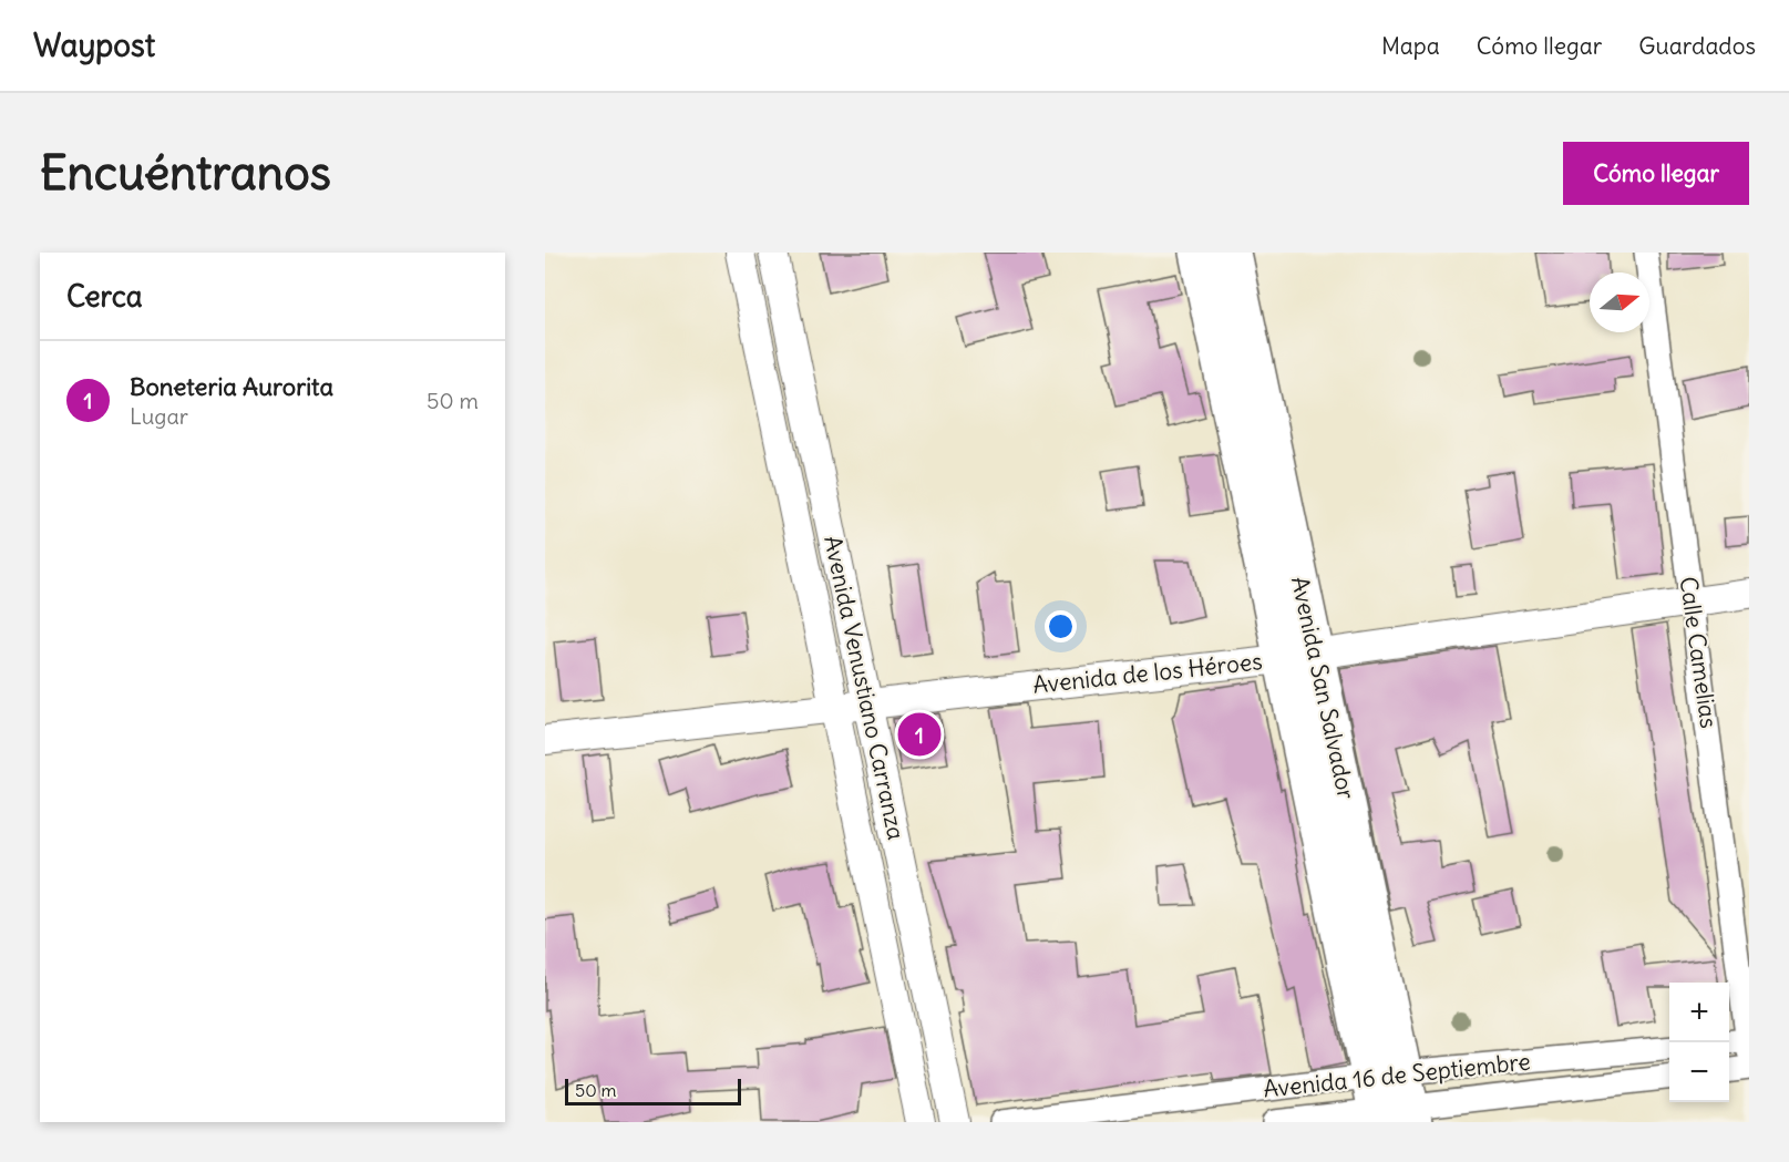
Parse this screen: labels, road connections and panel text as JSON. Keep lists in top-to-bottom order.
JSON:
{
  "streets": {
    "main road": ["Avenida San Salvador"],
    "street": [
      "Calle Camelias",
      "Avenida de los Héroes",
      "Avenida Venustiano Carranza",
      "Avenida 16 de Septiembre"
    ]
  },
  "crossings": [
    ["Calle Camelias", "Avenida de los Héroes"],
    ["Avenida de los Héroes", "Avenida Venustiano Carranza"],
    ["Avenida de los Héroes", "Avenida San Salvador"],
    ["Avenida San Salvador", "Avenida 16 de Septiembre"]
  ],
  "scale_bar": "50 m",
  "north": "right",
  "page": {
    "header": "Waypost",
    "nav": ["Mapa", "Cómo llegar", "Guardados"],
    "buttons": "Cómo llegar",
    "title": "Encuéntranos",
    "heading": "Cerca",
    "list": [
      {
        "mark": "1",
        "name": "Boneteria Aurorita",
        "note": "Lugar",
        "value": "50 m"
      }
    ],
    "pins": "1",
    "map_buttons": ["+", "−"],
    "scale": "50 m"
  }
}
